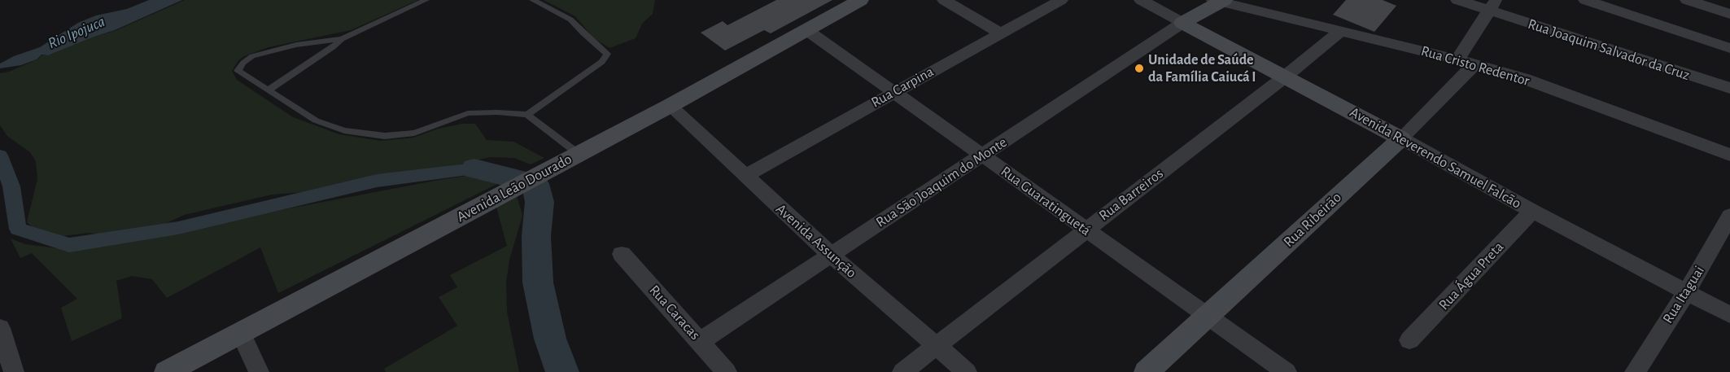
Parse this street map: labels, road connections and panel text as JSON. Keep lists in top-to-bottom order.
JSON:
{
  "streets": {
    "main road": ["Avenida Reverendo Samuel Falcão", "Avenida Leão Dourado", "Rua Ribeirão"],
    "street": [
      "Rua Joaquim Salvador da Cruz",
      "Rua Cristo Redentor",
      "Rua Carpina",
      "Rua São Joaquim do Monte",
      "Rua Barreiros",
      "Rua Guaratinguetá",
      "Avenida Assunção",
      "Rua Água Preta",
      "Rua Itaguai",
      "Rua Caracas"
    ]
  },
  "crossings": [
    ["Rua Cristo Redentor", "Rua Barreiros"],
    ["Rua Cristo Redentor", "Rua Ribeirão"],
    ["Rua Carpina", "Rua Guaratinguetá"],
    ["Rua Carpina", "Avenida Assunção"],
    ["Avenida Reverendo Samuel Falcão", "Rua São Joaquim do Monte"],
    ["Avenida Reverendo Samuel Falcão", "Rua Barreiros"],
    ["Avenida Reverendo Samuel Falcão", "Rua Ribeirão"],
    ["Avenida Reverendo Samuel Falcão", "Rua Água Preta"],
    ["Avenida Reverendo Samuel Falcão", "Rua Itaguai"],
    ["Rua São Joaquim do Monte", "Rua Guaratinguetá"],
    ["Rua São Joaquim do Monte", "Avenida Assunção"],
    ["Rua São Joaquim do Monte", "Rua Caracas"],
    ["Avenida Leão Dourado", "Rua Guaratinguetá"],
    ["Avenida Leão Dourado", "Avenida Assunção"],
    ["Rua Barreiros", "Rua Guaratinguetá"],
    ["Rua Barreiros", "Avenida Assunção"],
    ["Rua Guaratinguetá", "Rua Ribeirão"]
  ],
  "water": ["Rio Ipojuca"],
  "places": ["Unidade de Saúde da Família Caiucá I"]
}
